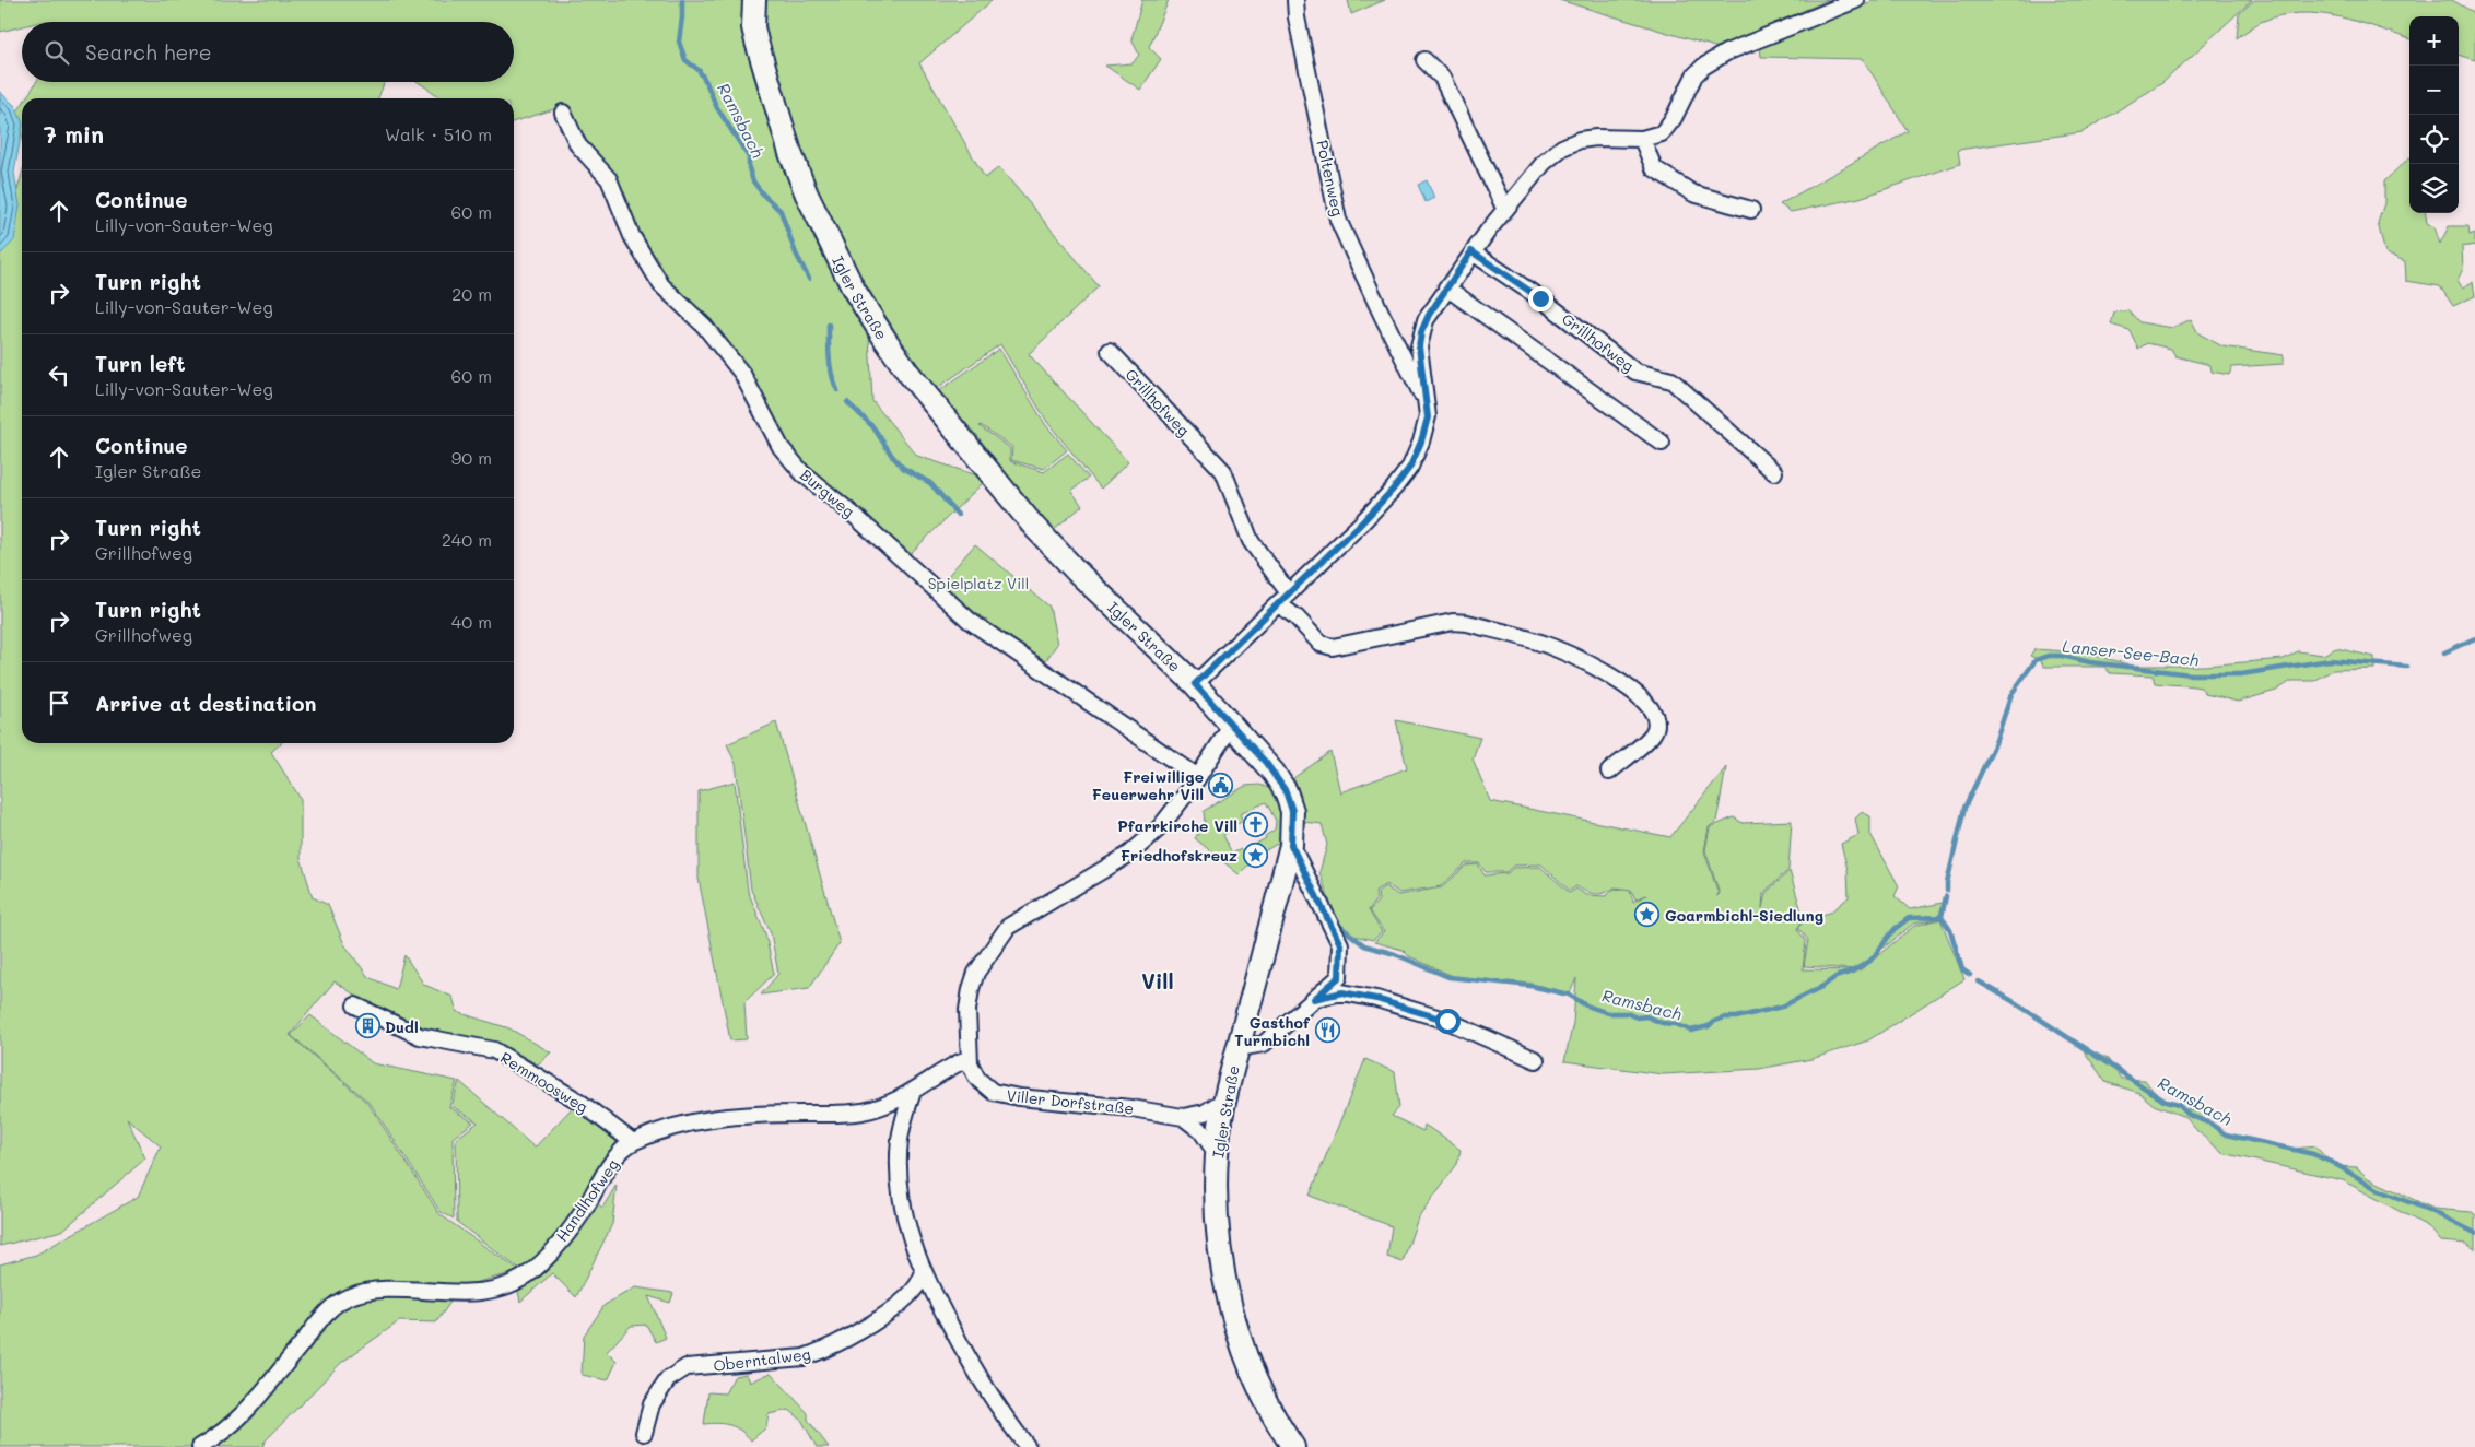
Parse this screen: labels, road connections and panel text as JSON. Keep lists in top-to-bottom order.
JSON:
{
  "streets": {
    "main road": ["Igler Straße"],
    "street": [
      "Poltenweg",
      "Grillhofweg",
      "Burgweg",
      "Remmoosweg",
      "Viller Dorfstraße",
      "Handlhofweg",
      "Oberntalweg"
    ]
  },
  "crossings": [
    ["Igler Straße", "Viller Dorfstraße"],
    ["Burgweg", "Viller Dorfstraße"],
    ["Remmoosweg", "Handlhofweg"],
    ["Viller Dorfstraße", "Handlhofweg"]
  ],
  "districts": ["Vill"],
  "water": ["Ramsbach", "Lanser-See-Bach"],
  "parks": ["Spielplatz Vill"],
  "places": {
    "public building": ["Freiwillige Feuerwehr Vill"],
    "church": ["Pfarrkirche Vill"],
    "place": ["Friedhofskreuz", "Goarmbichl-Siedlung"],
    "building": ["Dudl"],
    "restaurant": ["Gasthof Turmbichl"]
  },
  "page": {
    "map_buttons": ["+", "−"],
    "search": "Search here",
    "heading": ["7 min", "Walk · 510 m"],
    "list": [
      ["Continue", "Lilly-von-Sauter-Weg", "60 m"],
      ["Turn right", "Lilly-von-Sauter-Weg", "20 m"],
      ["Turn left", "Lilly-von-Sauter-Weg", "60 m"],
      ["Continue", "Igler Straße", "90 m"],
      ["Turn right", "Grillhofweg", "240 m"],
      ["Turn right", "Grillhofweg", "40 m"],
      "Arrive at destination"
    ]
  }
}
